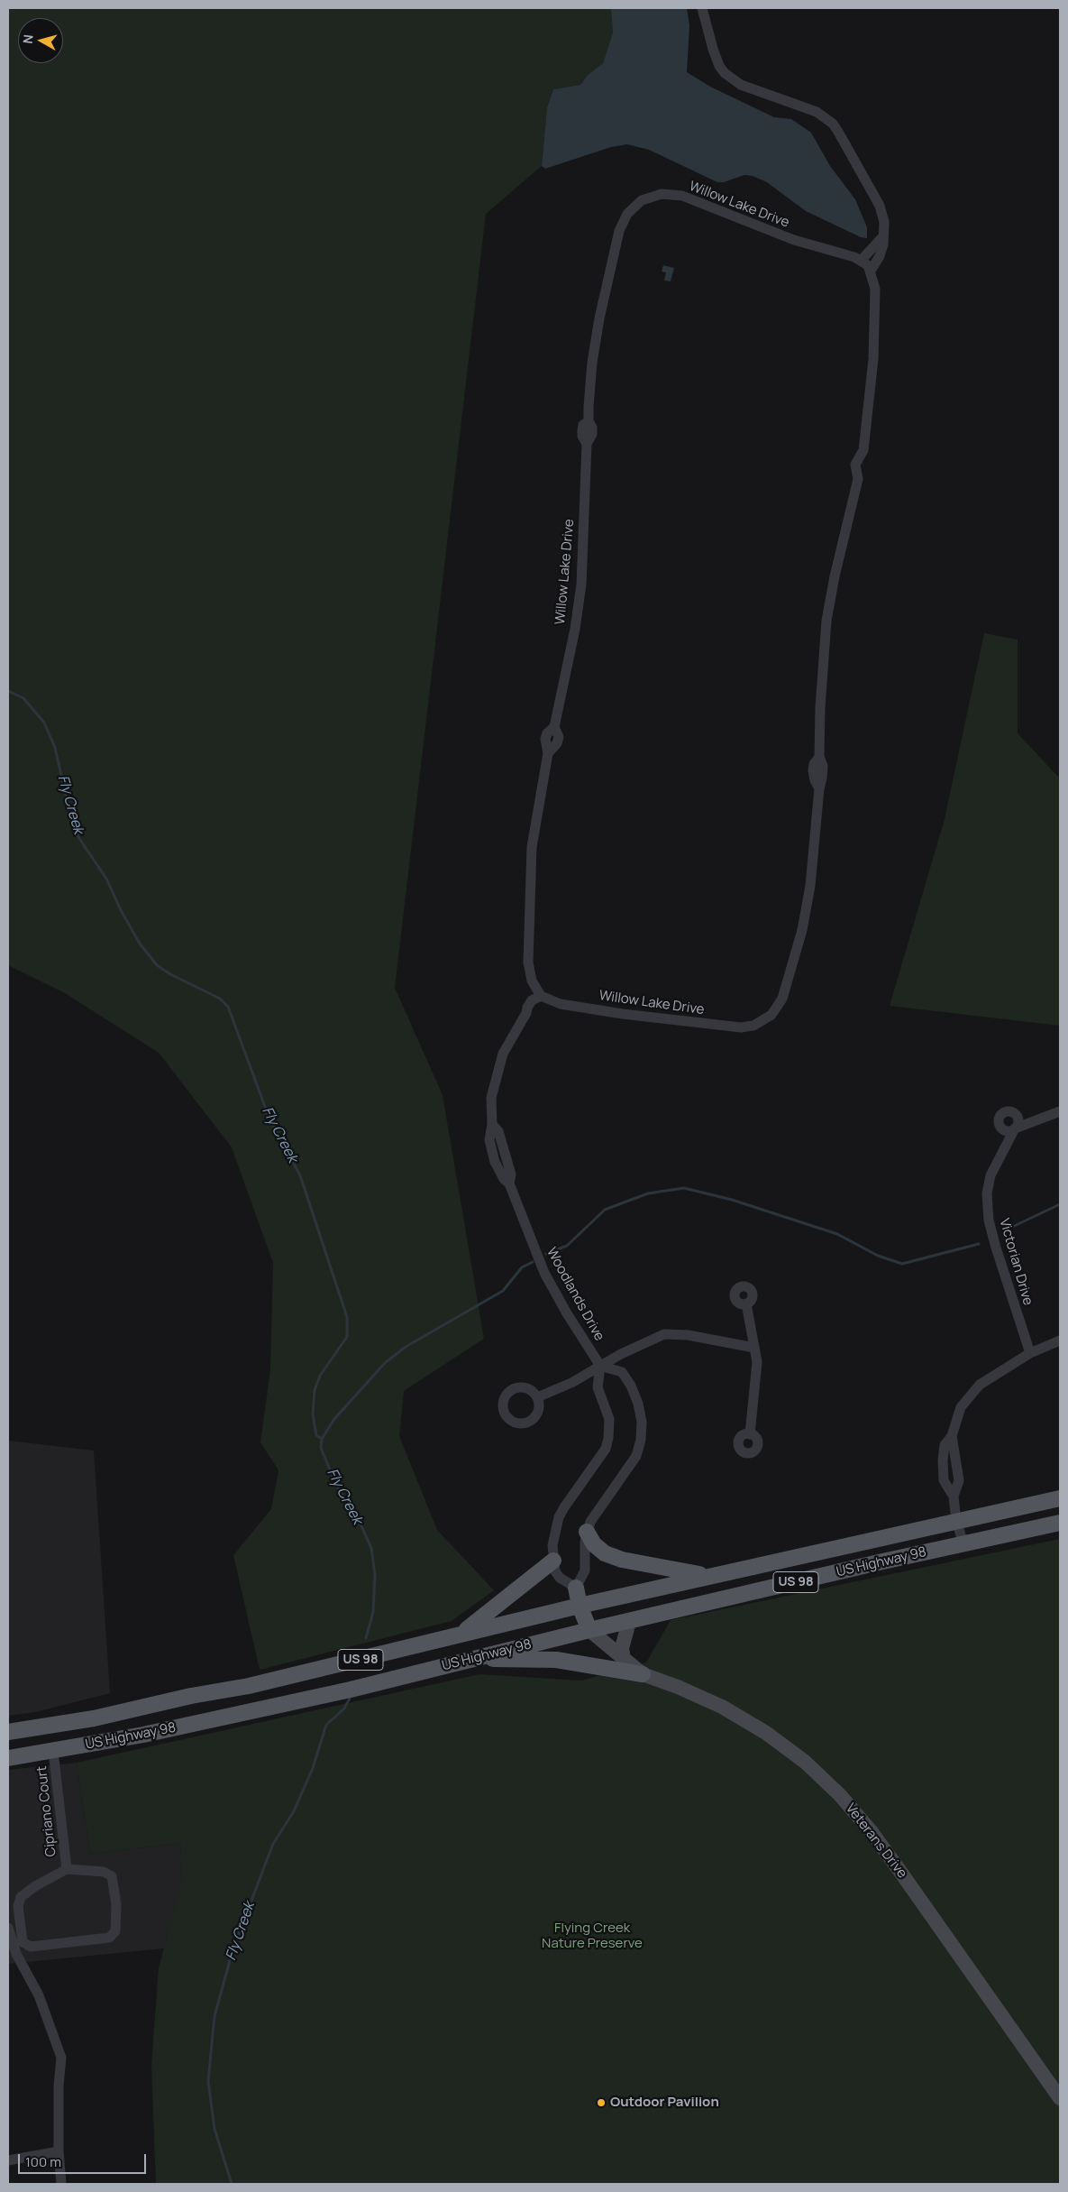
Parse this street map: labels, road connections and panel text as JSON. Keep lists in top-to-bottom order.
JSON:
{
  "streets": {
    "main road": ["US Highway 98", "US 98"],
    "street": [
      "Willow Lake Drive",
      "Victorian Drive",
      "Woodlands Drive",
      "Cipriano Court",
      "Veterans Drive"
    ]
  },
  "crossings": [
    ["Willow Lake Drive", "Woodlands Drive"],
    ["US Highway 98", "US 98"],
    ["US Highway 98", "Cipriano Court"],
    ["US Highway 98", "Veterans Drive"]
  ],
  "water": ["Fly Creek"],
  "parks": ["Flying Creek Nature Preserve"],
  "places": ["Outdoor Pavilion"],
  "scale_bar": "100 m",
  "north": "left"
}
